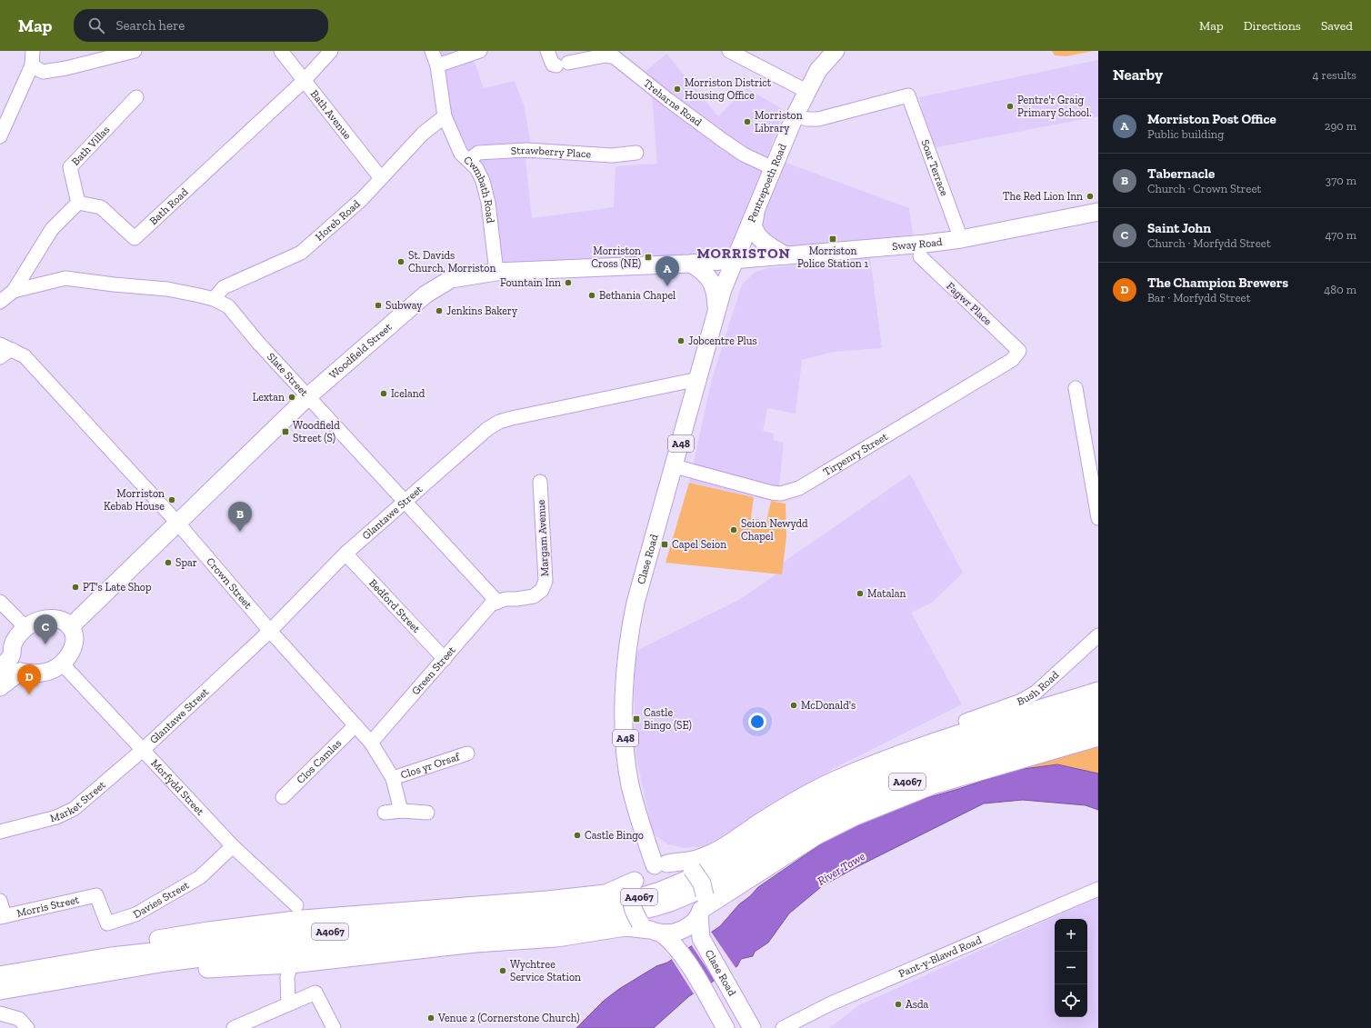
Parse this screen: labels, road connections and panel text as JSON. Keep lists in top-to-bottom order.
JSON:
{
  "streets": {
    "main road": [
      "Pentrepoeth Road",
      "Sway Road",
      "Woodfield Street",
      "A48",
      "Clase Road",
      "A4067"
    ],
    "street": [
      "Treharne Road",
      "Bath Avenue",
      "Bath Villas",
      "Strawberry Place",
      "Soar Terrace",
      "Cwmbath Road",
      "Bath Road",
      "Horeb Road",
      "Fagwr Place",
      "Slate Street",
      "Tirpenry Street",
      "Glantawe Street",
      "Margam Avenue",
      "Crown Street",
      "Bedford Street",
      "Green Street",
      "Bush Road",
      "Clos Camlas",
      "Clos yr Orsaf",
      "Morfydd Street",
      "Market Street",
      "Davies Street",
      "Morris Street",
      "Pant-y-Blawd Road"
    ]
  },
  "crossings": [
    ["Treharne Road", "Pentrepoeth Road"],
    ["Bath Avenue", "Bath Road"],
    ["Bath Avenue", "Horeb Road"],
    ["Bath Villas", "Bath Road"],
    ["Strawberry Place", "Cwmbath Road"],
    ["Soar Terrace", "Pentrepoeth Road"],
    ["Soar Terrace", "Sway Road"],
    ["Pentrepoeth Road", "Sway Road"],
    ["Pentrepoeth Road", "Woodfield Street"],
    ["Pentrepoeth Road", "Clase Road"],
    ["Cwmbath Road", "Horeb Road"],
    ["Cwmbath Road", "Woodfield Street"],
    ["Horeb Road", "Slate Street"],
    ["Sway Road", "Woodfield Street"],
    ["Sway Road", "Clase Road"],
    ["Fagwr Place", "Tirpenry Street"],
    ["Woodfield Street", "Slate Street"],
    ["Woodfield Street", "Clase Road"],
    ["Woodfield Street", "Crown Street"],
    ["Woodfield Street", "Morfydd Street"],
    ["Slate Street", "Glantawe Street"],
    ["Slate Street", "Margam Avenue"],
    ["Slate Street", "Green Street"],
    ["Tirpenry Street", "Clase Road"],
    ["Glantawe Street", "Clase Road"],
    ["Glantawe Street", "Crown Street"],
    ["Glantawe Street", "Bedford Street"],
    ["Glantawe Street", "Morfydd Street"],
    ["Glantawe Street", "Market Street"],
    ["Margam Avenue", "Green Street"],
    ["Crown Street", "Green Street"],
    ["Crown Street", "Clos Camlas"],
    ["Crown Street", "Clos yr Orsaf"],
    ["Bedford Street", "Green Street"],
    ["Morfydd Street", "Market Street"],
    ["Morfydd Street", "Davies Street"],
    ["Davies Street", "Morris Street"]
  ],
  "districts": ["MORRISTON"],
  "water": ["River Tawe"],
  "places": {
    "other": [
      "Morriston District Housing Office",
      "Pentre'r Graig Primary School.",
      "Morriston Library",
      "The Red Lion Inn",
      "St. Davids Church, Morriston",
      "Fountain Inn",
      "Bethania Chapel",
      "Subway",
      "Jenkins Bakery",
      "Jobcentre Plus",
      "Iceland",
      "Lextan",
      "Morriston Kebab House",
      "Seion Newydd Chapel",
      "Spar",
      "PT's Late Shop",
      "Matalan",
      "McDonald's",
      "Castle Bingo",
      "Wychtree Service Station",
      "Asda",
      "Venue 2 (Cornerstone Church)"
    ],
    "transit": [
      "Morriston Police Station 1",
      "Morriston Cross (NE)",
      "Woodfield Street (S)",
      "Capel Seion",
      "Castle Bingo (SE)"
    ]
  },
  "page": {
    "header": "Map",
    "search": "Search here",
    "nav": ["Map", "Directions", "Saved"],
    "heading": ["Nearby", "4 results"],
    "list": [
      {
        "mark": "A",
        "name": "Morriston Post Office",
        "note": "Public building",
        "value": "290 m"
      },
      {
        "mark": "B",
        "name": "Tabernacle",
        "note": "Church · Crown Street",
        "value": "370 m"
      },
      {
        "mark": "C",
        "name": "Saint John",
        "note": "Church · Morfydd Street",
        "value": "470 m"
      },
      {
        "mark": "D",
        "name": "The Champion Brewers",
        "note": "Bar · Morfydd Street",
        "value": "480 m"
      }
    ],
    "pins": [
      "A",
      "B",
      "C",
      "D"
    ],
    "map_buttons": ["+", "−"]
  }
}
